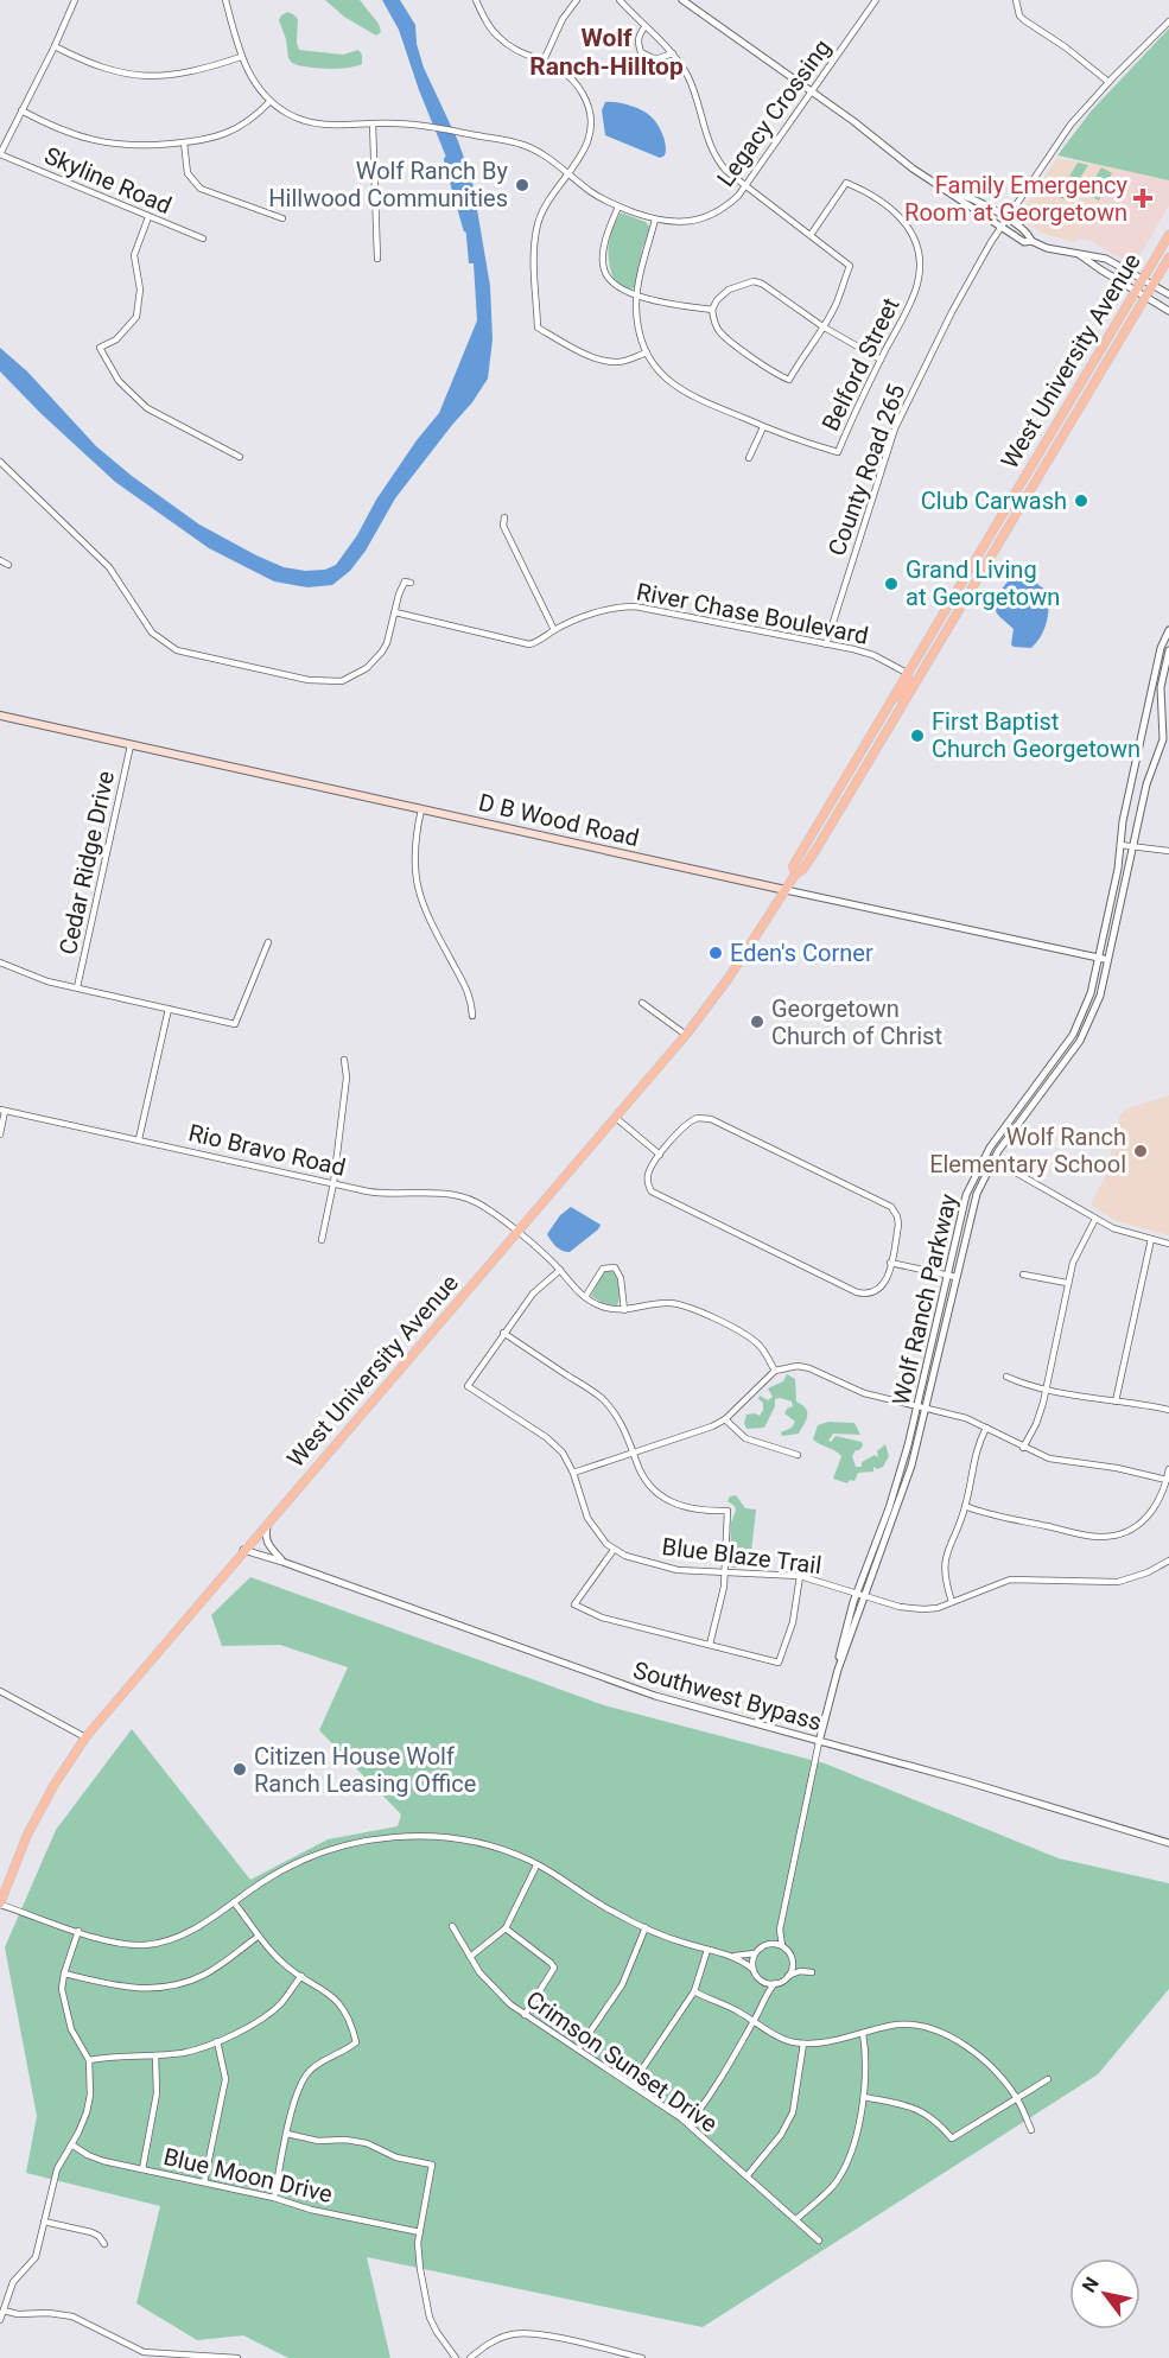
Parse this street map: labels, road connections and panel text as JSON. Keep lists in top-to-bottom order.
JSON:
{
  "streets": {
    "main road": ["West University Avenue", "D B Wood Road"],
    "street": [
      "Legacy Crossing",
      "Skyline Road",
      "Belford Street",
      "County Road 265",
      "River Chase Boulevard",
      "Cedar Ridge Drive",
      "Rio Bravo Road",
      "Wolf Ranch Parkway",
      "Blue Blaze Trail",
      "Southwest Bypass",
      "Crimson Sunset Drive",
      "Blue Moon Drive"
    ]
  },
  "crossings": [
    ["Legacy Crossing", "Belford Street"],
    ["West University Avenue", "River Chase Boulevard"],
    ["West University Avenue", "D B Wood Road"],
    ["West University Avenue", "Rio Bravo Road"],
    ["West University Avenue", "Southwest Bypass"],
    ["County Road 265", "River Chase Boulevard"],
    ["D B Wood Road", "Cedar Ridge Drive"],
    ["D B Wood Road", "Wolf Ranch Parkway"],
    ["Wolf Ranch Parkway", "Blue Blaze Trail"],
    ["Wolf Ranch Parkway", "Southwest Bypass"]
  ],
  "districts": ["Wolf Ranch-Hilltop"],
  "places": {
    "other": [
      "Wolf Ranch By Hillwood Communities",
      "Club Carwash",
      "Grand Living at Georgetown",
      "First Baptist Church Georgetown",
      "Eden's Corner",
      "Georgetown Church of Christ",
      "Wolf Ranch Elementary School",
      "Citizen House Wolf Ranch Leasing Office"
    ],
    "health": ["Family Emergency Room at Georgetown"]
  },
  "north": "top left"
}
